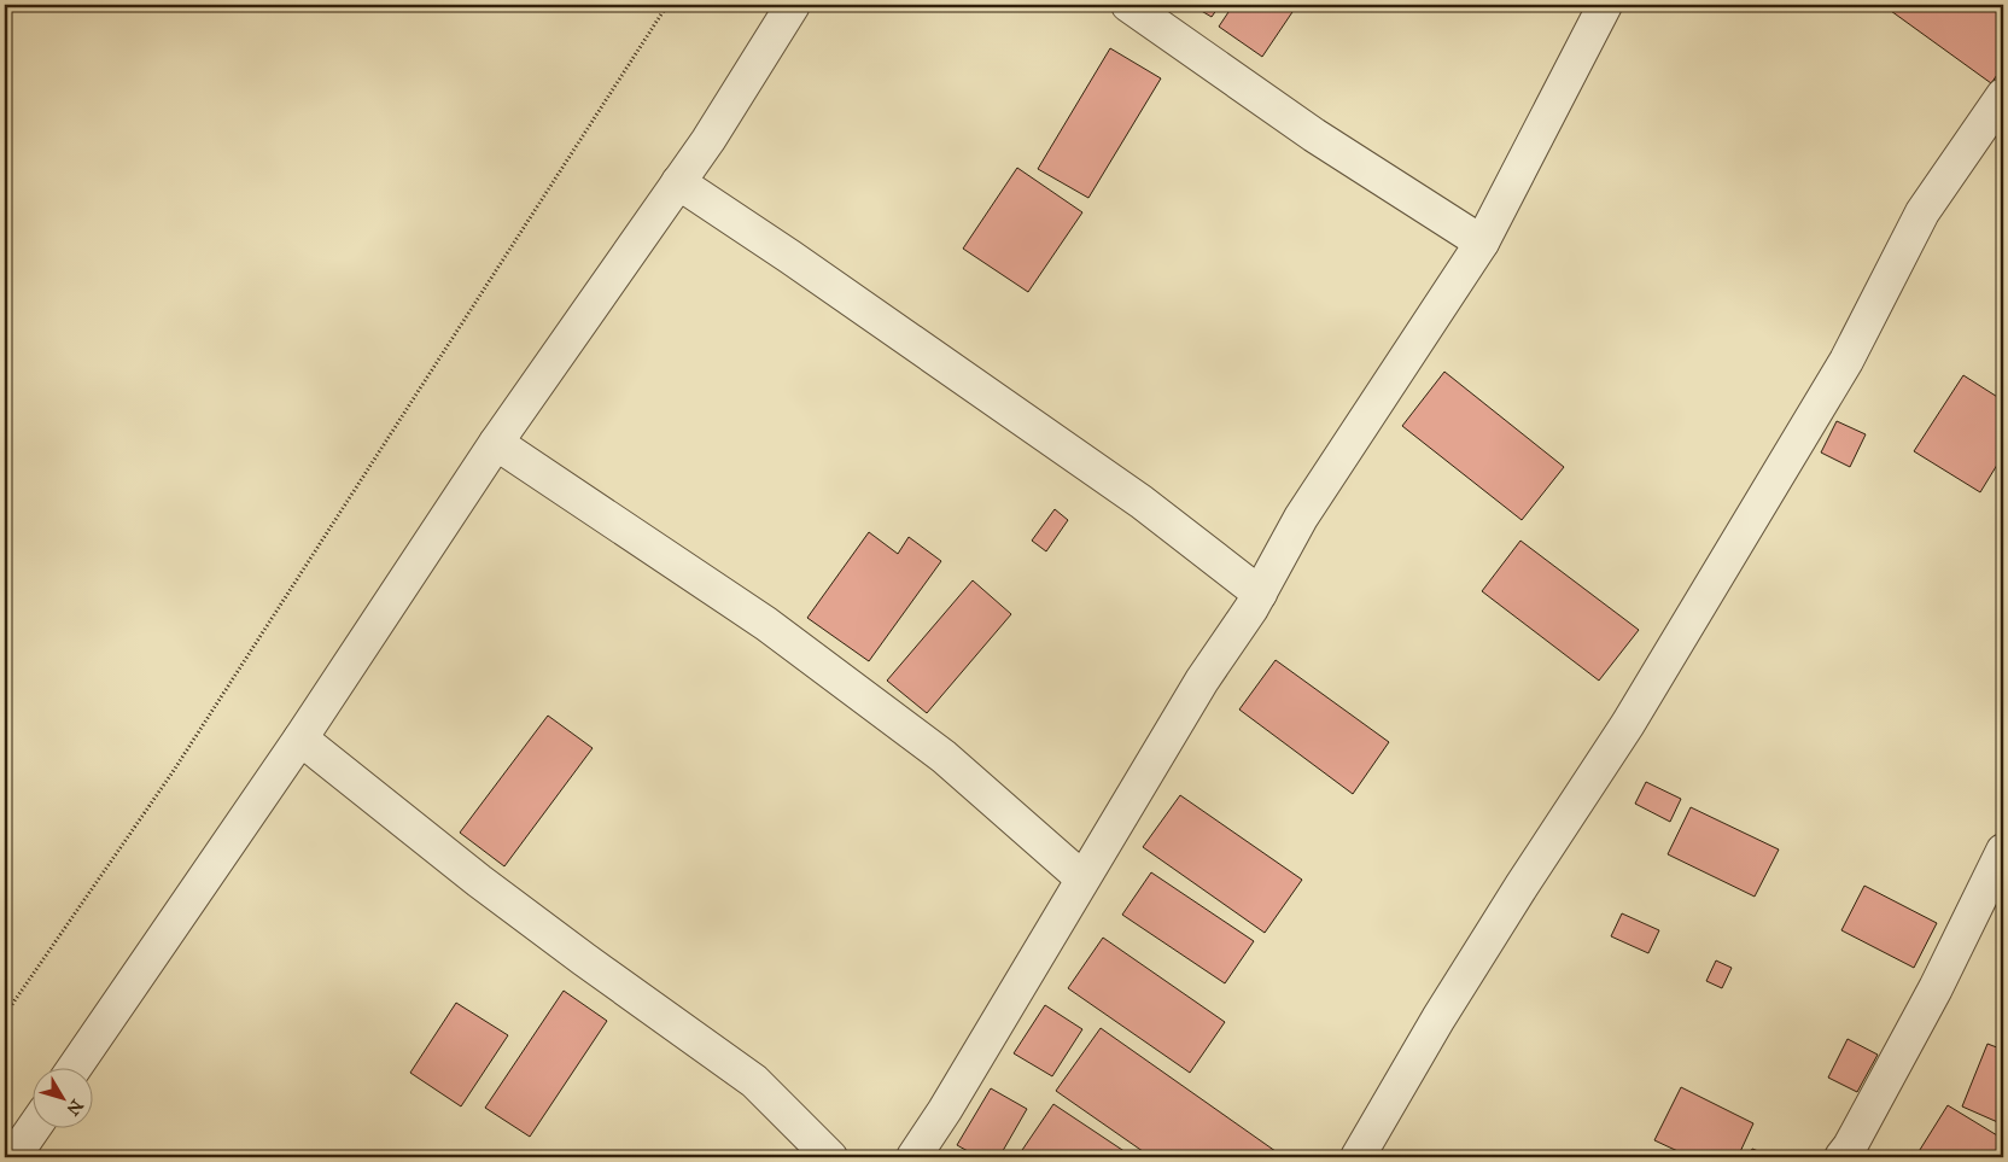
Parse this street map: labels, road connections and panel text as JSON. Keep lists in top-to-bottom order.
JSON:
{
  "north": "bottom right"
}
